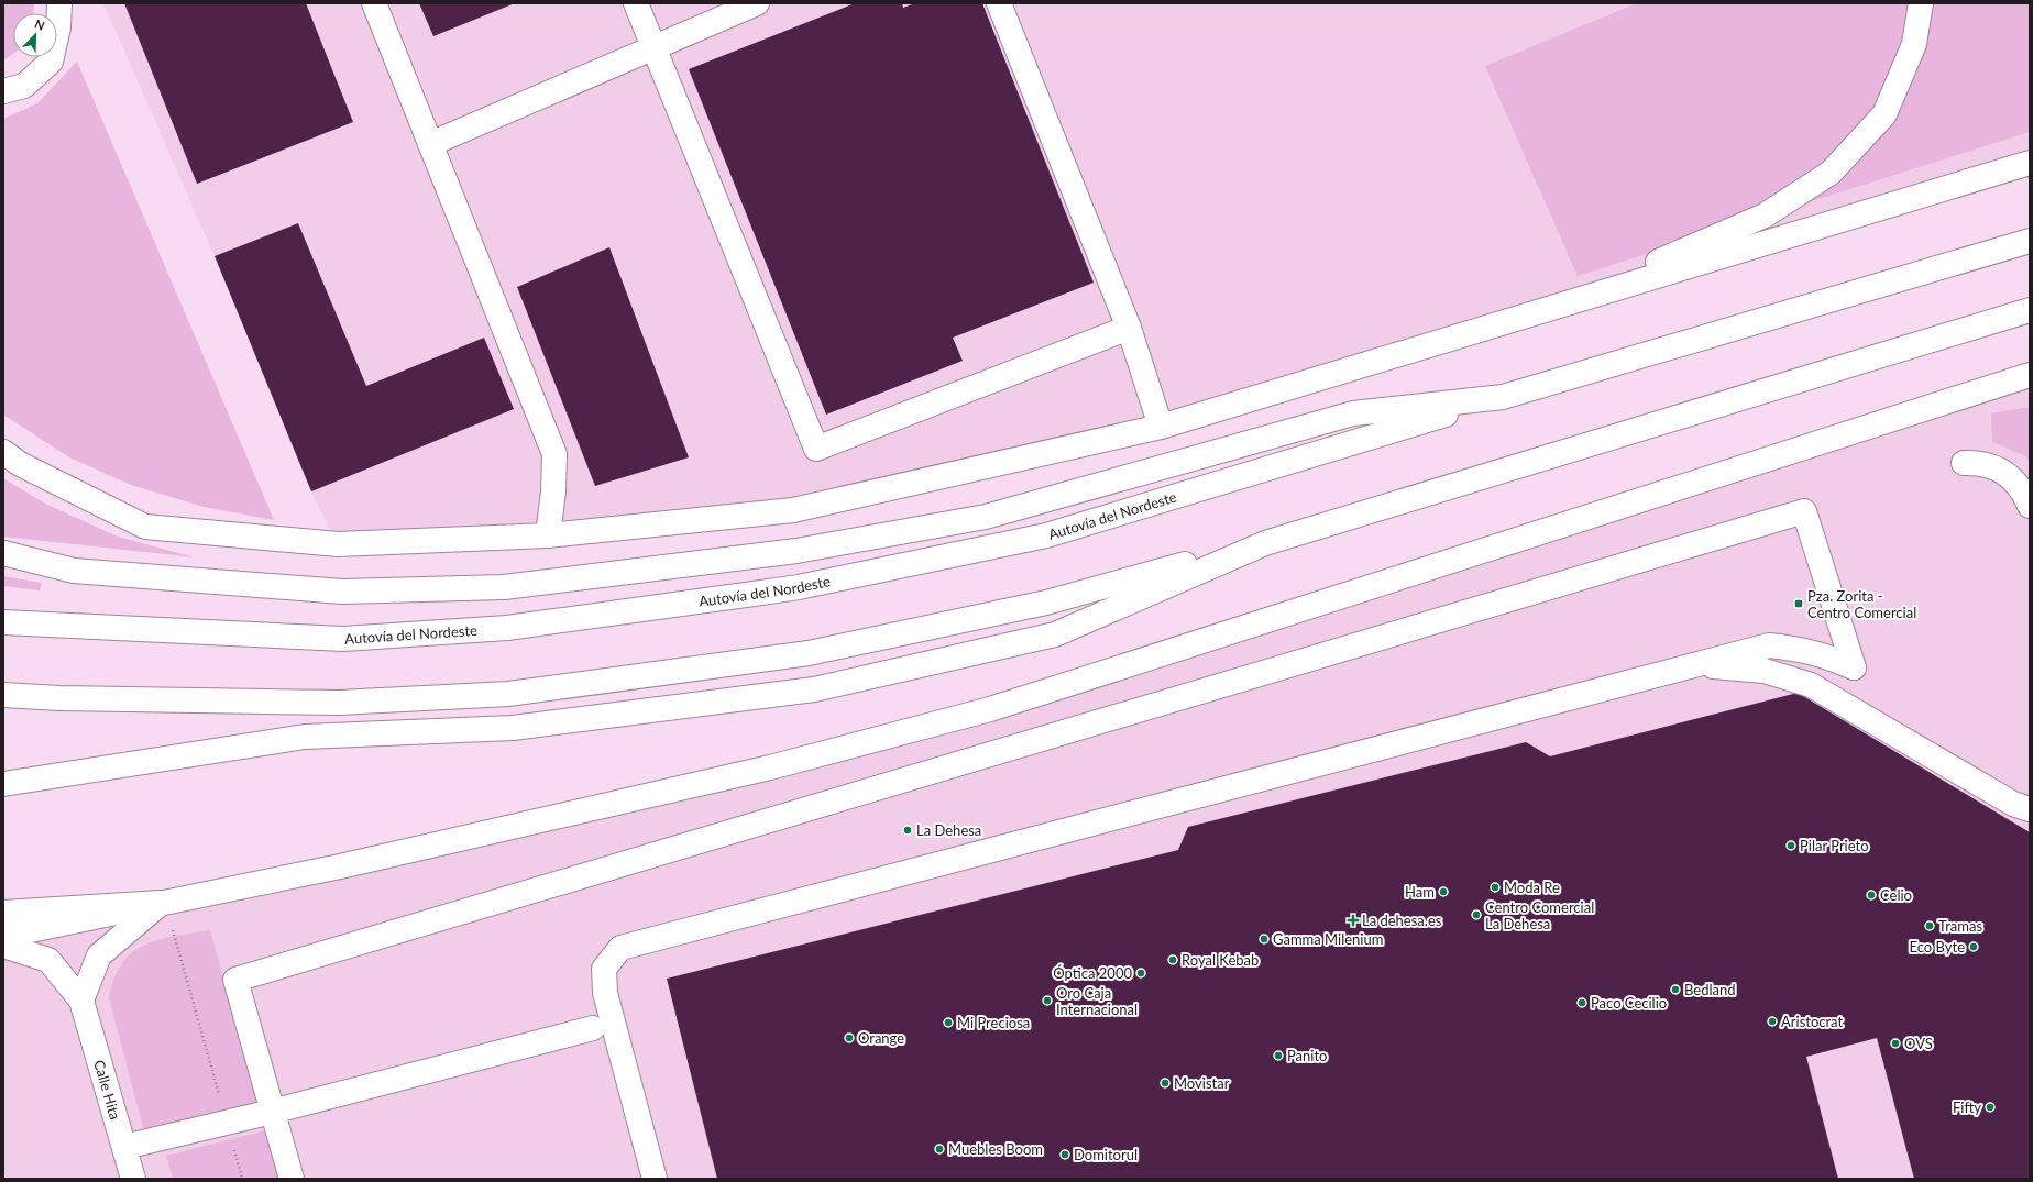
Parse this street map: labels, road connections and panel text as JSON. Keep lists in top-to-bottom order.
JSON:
{
  "streets": {
    "main road": ["Autovía del Nordeste", "Calle Hita"]
  },
  "places": {
    "transit": ["Pza. Zorita - Centro Comercial"],
    "other": [
      "La Dehesa",
      "Pilar Prieto",
      "Moda Re",
      "Ham",
      "Celio",
      "Centro Comercial La Dehesa",
      "Tramas",
      "Gamma Milenium",
      "Eco Byte",
      "Royal Kebab",
      "Óptica 2000",
      "Bedland",
      "Oro Caja Internacional",
      "Paco Cecilio",
      "Aristocrat",
      "Mi Preciosa",
      "Orange",
      "OVS",
      "Panito",
      "Movistar",
      "Fifty",
      "Muebles Boom",
      "Domitorul"
    ],
    "health": ["La dehesa.es"]
  },
  "north": "top right"
}
